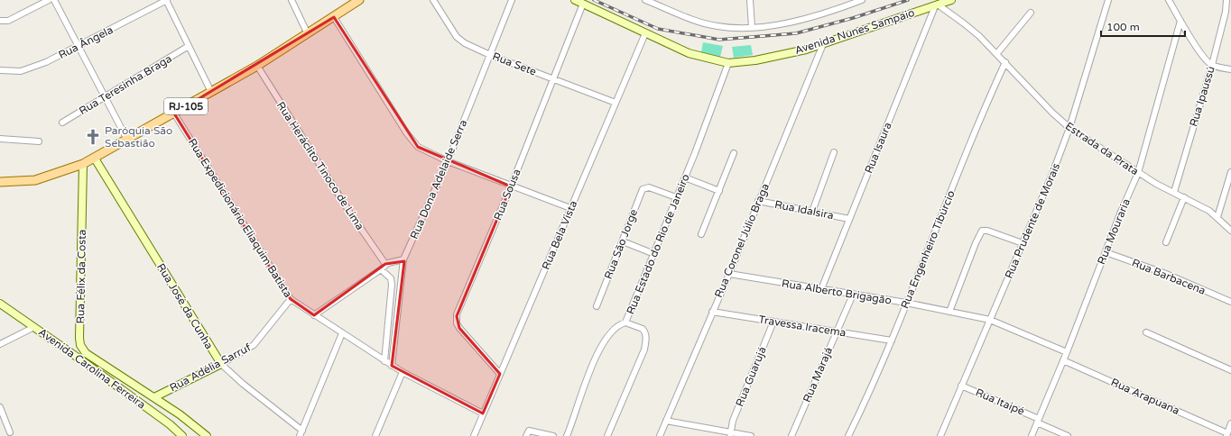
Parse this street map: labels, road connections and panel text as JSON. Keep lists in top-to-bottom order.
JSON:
{
  "streets": {
    "main road": [
      "Avenida Nunes Sampaio",
      "RJ-105",
      "Rua Félix da Costa",
      "Rua José da Cunha",
      "Rua Adélia Sarruf",
      "Avenida Carolina Ferreira"
    ],
    "street": [
      "Rua Ângela",
      "Rua Sete",
      "Rua Teresinha Braga",
      "Rua Ipaussú",
      "Rua Isaura",
      "Estrada da Prata",
      "Rua Heráclito Tinoco de Lima",
      "Rua Dona Adelaide Serra",
      "Rua Sousa",
      "Rua Idalsira",
      "Rua Expedicionário Eliaquim Batista",
      "Rua Prudente de Morais",
      "Rua Mouraria",
      "Rua Bela Vista",
      "Rua Coronel Júlio Braga",
      "Rua São Jorge",
      "Rua Estado do Rio de Janeiro",
      "Rua Engenheiro Tibúrcio",
      "Rua Barbacena",
      "Rua Alberto Brigagão",
      "Travessa Iracema",
      "Rua Marajá",
      "Rua Guarujá",
      "Rua Arapuana",
      "Rua Itaipé"
    ]
  },
  "crossings": [
    ["Avenida Nunes Sampaio", "Rua Isaura"],
    ["Avenida Nunes Sampaio", "Estrada da Prata"],
    ["Avenida Nunes Sampaio", "Rua Sousa"],
    ["Avenida Nunes Sampaio", "Rua Bela Vista"],
    ["Avenida Nunes Sampaio", "Rua Coronel Júlio Braga"],
    ["Avenida Nunes Sampaio", "Rua Estado do Rio de Janeiro"],
    ["Rua Sete", "Rua Dona Adelaide Serra"],
    ["Rua Sete", "Rua Sousa"],
    ["Rua Sete", "Rua Bela Vista"],
    ["Rua Ipaussú", "Estrada da Prata"],
    ["RJ-105", "Rua Heráclito Tinoco de Lima"],
    ["RJ-105", "Rua Expedicionário Eliaquim Batista"],
    ["RJ-105", "Rua Félix da Costa"],
    ["RJ-105", "Rua José da Cunha"],
    ["Rua Isaura", "Estrada da Prata"],
    ["Rua Isaura", "Rua Idalsira"],
    ["Rua Isaura", "Rua Alberto Brigagão"],
    ["Estrada da Prata", "Rua Prudente de Morais"],
    ["Estrada da Prata", "Rua Mouraria"],
    ["Estrada da Prata", "Rua Engenheiro Tibúrcio"],
    ["Rua Dona Adelaide Serra", "Rua Expedicionário Eliaquim Batista"],
    ["Rua Sousa", "Rua Bela Vista"],
    ["Rua Idalsira", "Rua Coronel Júlio Braga"],
    ["Rua Expedicionário Eliaquim Batista", "Rua Bela Vista"],
    ["Rua Expedicionário Eliaquim Batista", "Rua Adélia Sarruf"],
    ["Rua Prudente de Morais", "Rua Alberto Brigagão"],
    ["Rua Prudente de Morais", "Rua Itaipé"],
    ["Rua Mouraria", "Rua Barbacena"],
    ["Rua Mouraria", "Rua Alberto Brigagão"],
    ["Rua Mouraria", "Rua Arapuana"],
    ["Rua Mouraria", "Rua Itaipé"],
    ["Rua Coronel Júlio Braga", "Rua Alberto Brigagão"],
    ["Rua Coronel Júlio Braga", "Travessa Iracema"],
    ["Rua São Jorge", "Rua Estado do Rio de Janeiro"],
    ["Rua Engenheiro Tibúrcio", "Rua Alberto Brigagão"],
    ["Rua Engenheiro Tibúrcio", "Travessa Iracema"],
    ["Rua Félix da Costa", "Rua Adélia Sarruf"],
    ["Rua Alberto Brigagão", "Rua Marajá"],
    ["Rua José da Cunha", "Rua Adélia Sarruf"],
    ["Travessa Iracema", "Rua Marajá"],
    ["Travessa Iracema", "Rua Guarujá"]
  ],
  "places": {
    "church": ["Paróquia São Sebastião"]
  },
  "scale_bar": "100 m"
}
